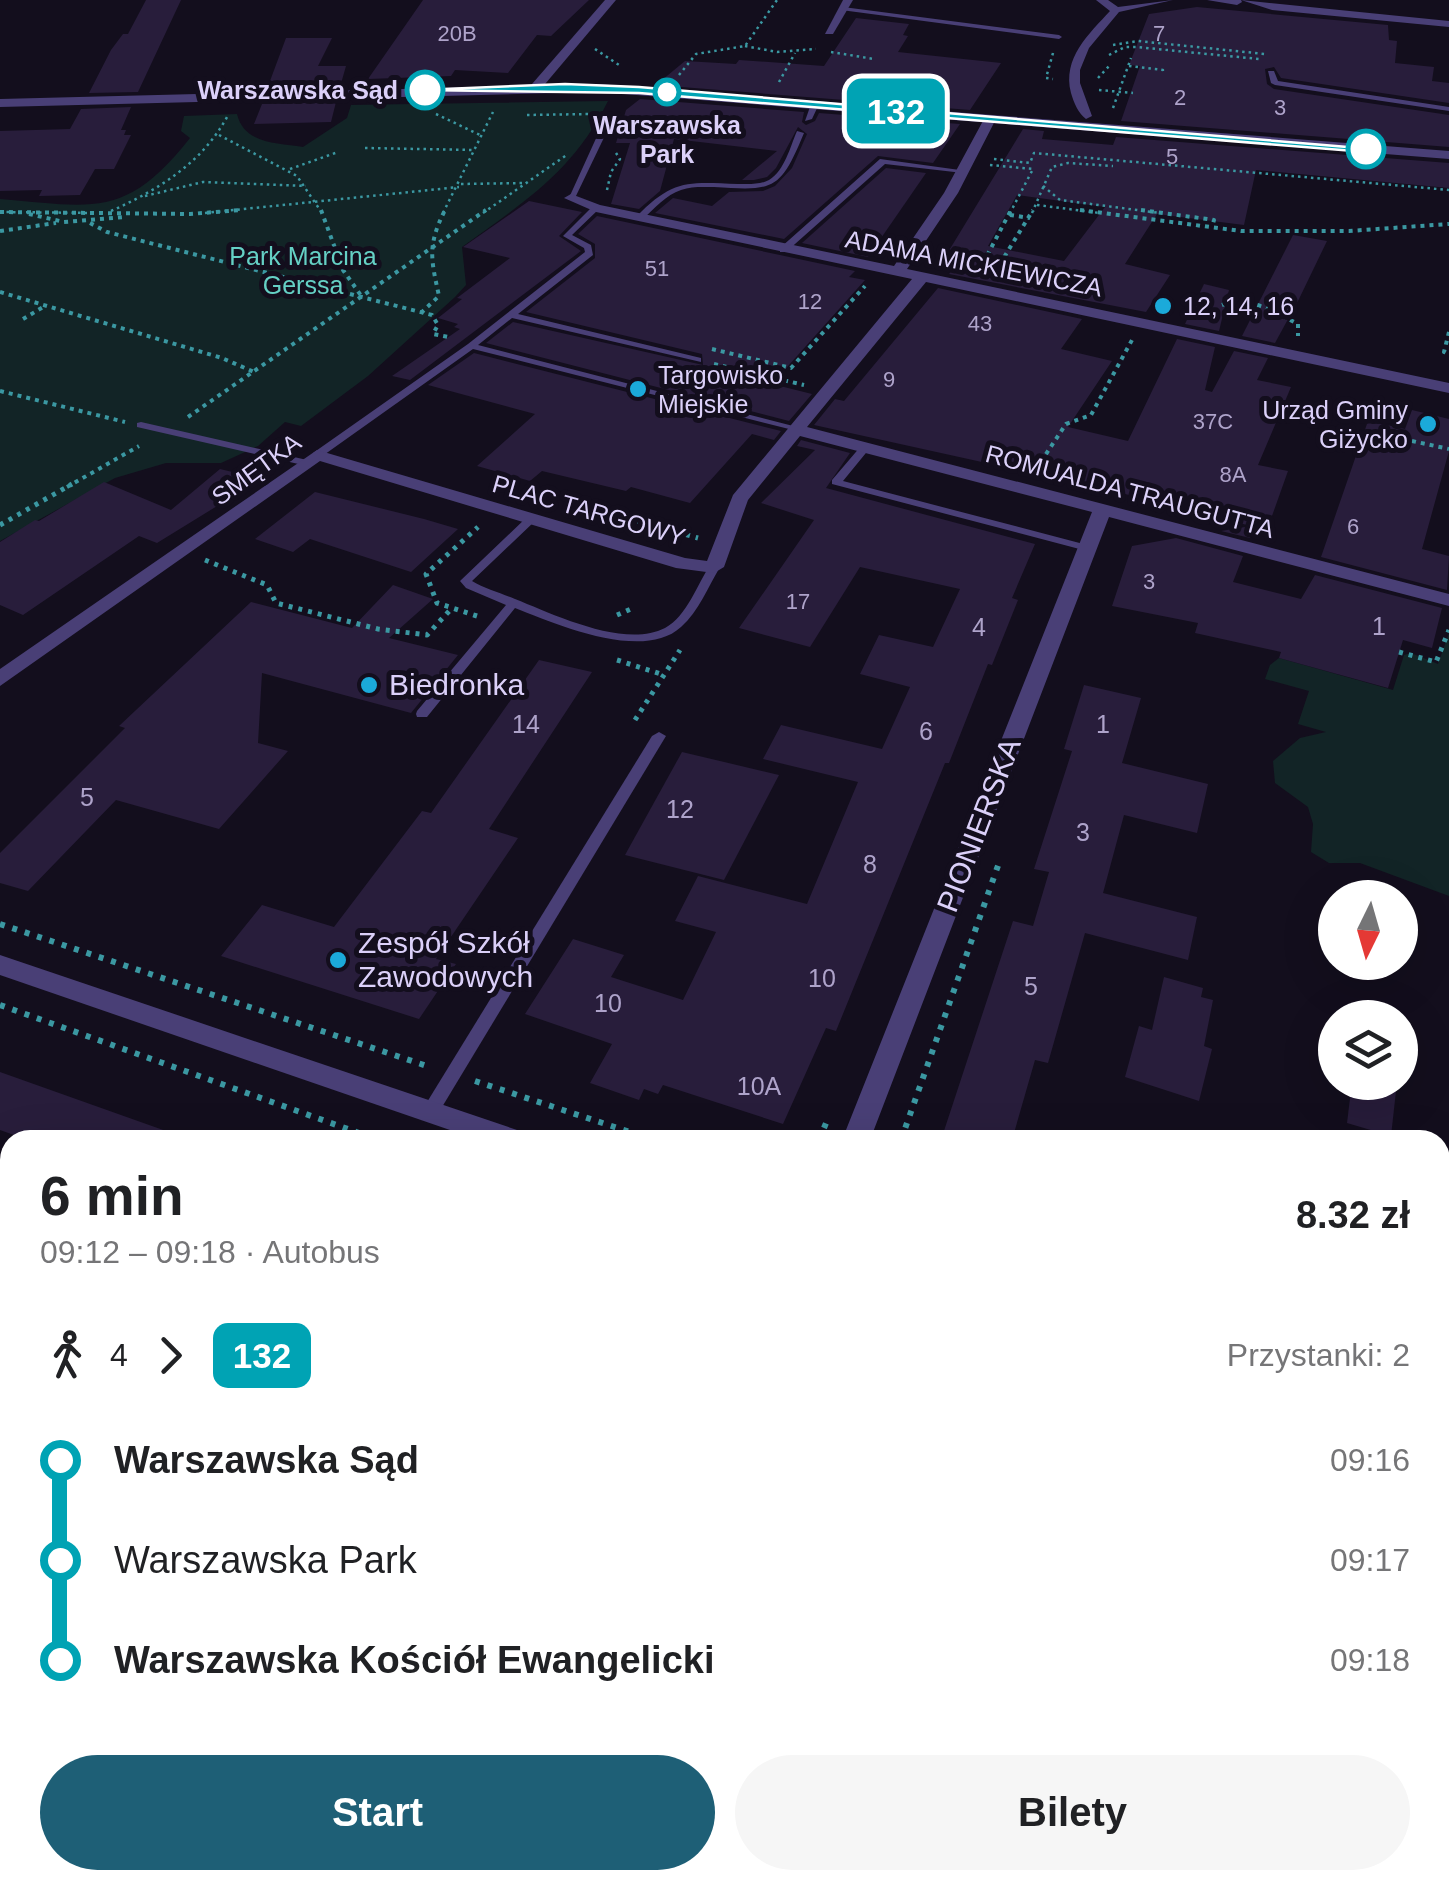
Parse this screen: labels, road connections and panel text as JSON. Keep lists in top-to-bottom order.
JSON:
{
  "streets": {
    "street": [
      "ADAMA MICKIEWICZA",
      "SMĘTKA",
      "ROMUALDA TRAUGUTTA",
      "PLAC TARGOWY",
      "PIONIERSKA"
    ]
  },
  "crossings": [
    ["ADAMA MICKIEWICZA", "SMĘTKA"],
    ["ADAMA MICKIEWICZA", "PLAC TARGOWY"],
    ["SMĘTKA", "PLAC TARGOWY"],
    ["ROMUALDA TRAUGUTTA", "PLAC TARGOWY"],
    ["ROMUALDA TRAUGUTTA", "PIONIERSKA"]
  ],
  "parks": ["Park Marcina Gerssa"],
  "places": [
    "Warszawska Sąd",
    "Warszawska Park",
    "12, 14, 16",
    "Targowisko Miejskie",
    "Urząd Gminy Giżycko",
    "Biedronka",
    "Zespół Szkół Zawodowych"
  ],
  "lines": ["bus line 132"],
  "house_numbers": [
    "20B",
    "7",
    "2",
    "3",
    "5",
    "51",
    "12",
    "43",
    "9",
    "37C",
    "8A",
    "6",
    "3",
    "17",
    "1",
    "4",
    "14",
    "1",
    "6",
    "5",
    "12",
    "3",
    "8",
    "10",
    "5",
    "10",
    "10A"
  ],
  "north": "bottom",
  "page": {
    "on_map": "132",
    "heading": ["6 min", "09:12 – 09:18 · Autobus", "8.32 zł"],
    "legs": ["4", "132", "Przystanki: 2"],
    "list": [
      {
        "name": "Warszawska Sąd",
        "value": "09:16"
      },
      {
        "name": "Warszawska Park",
        "value": "09:17"
      },
      {
        "name": "Warszawska Kościół Ewangelicki",
        "value": "09:18"
      }
    ],
    "buttons": ["Start", "Bilety"]
  }
}
